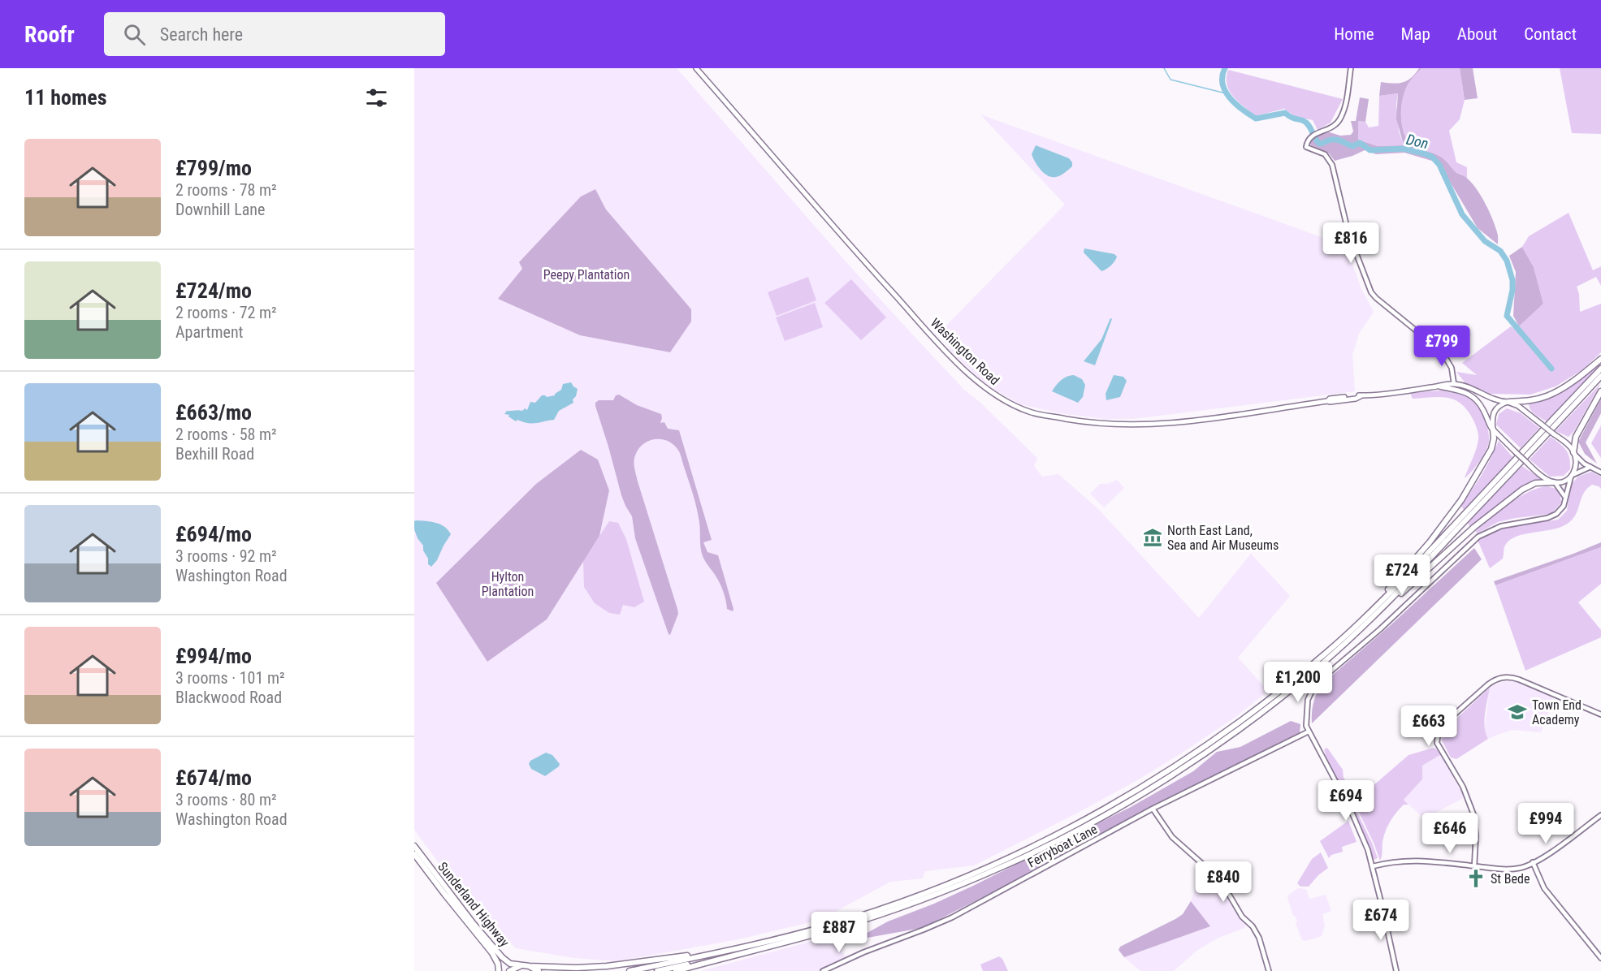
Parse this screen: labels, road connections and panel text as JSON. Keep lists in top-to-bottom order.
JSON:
{
  "streets": {
    "highway": ["Sunderland Highway"],
    "main road": ["Washington Road"],
    "street": ["Ferryboat Lane"]
  },
  "water": ["Don"],
  "parks": ["Peepy Plantation", "Hylton Plantation"],
  "places": {
    "museum": ["North East Land, Sea and Air Museums"],
    "school or university": ["Town End Academy"],
    "church": ["St Bede"]
  },
  "page": {
    "header": "Roofr",
    "search": "Search here",
    "nav": [
      "Home",
      "Map",
      "About",
      "Contact"
    ],
    "heading": "11 homes",
    "list": [
      {
        "name": "£799/mo",
        "note": "2 rooms · 78 m² · Downhill Lane"
      },
      {
        "name": "£724/mo",
        "note": "2 rooms · 72 m² · Apartment"
      },
      {
        "name": "£663/mo",
        "note": "2 rooms · 58 m² · Bexhill Road"
      },
      {
        "name": "£694/mo",
        "note": "3 rooms · 92 m² · Washington Road"
      },
      {
        "name": "£994/mo",
        "note": "3 rooms · 101 m² · Blackwood Road"
      },
      {
        "name": "£674/mo",
        "note": "3 rooms · 80 m² · Washington Road"
      }
    ],
    "price": [
      "£816",
      "£799",
      "£724",
      "£1,200",
      "£663",
      "£694",
      "£994",
      "£646",
      "£840",
      "£674",
      "£887"
    ]
  }
}
